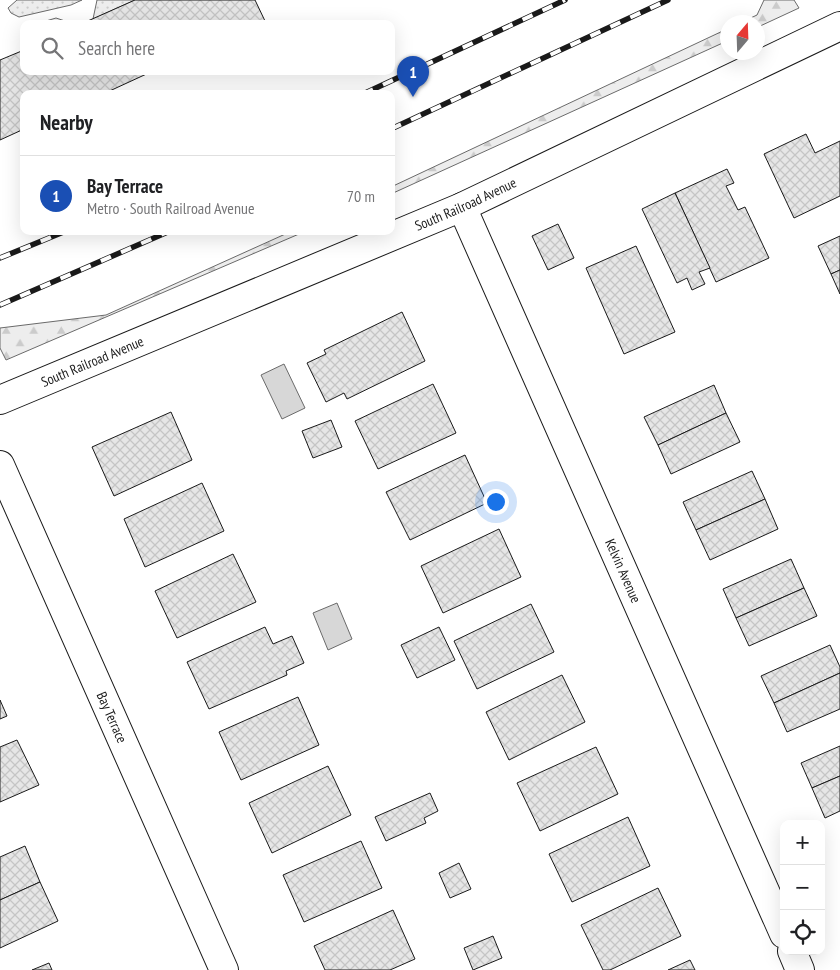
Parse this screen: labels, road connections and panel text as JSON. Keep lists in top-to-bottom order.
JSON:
{
  "streets": {
    "street": ["South Railroad Avenue", "Kelvin Avenue", "Bay Terrace"]
  },
  "crossings": [
    ["South Railroad Avenue", "Kelvin Avenue"]
  ],
  "north": "top",
  "page": {
    "search": "Search here",
    "pins": "1",
    "heading": "Nearby",
    "list": [
      {
        "mark": "1",
        "name": "Bay Terrace",
        "note": "Metro · South Railroad Avenue",
        "value": "70 m"
      }
    ],
    "map_buttons": ["+", "−"]
  }
}
